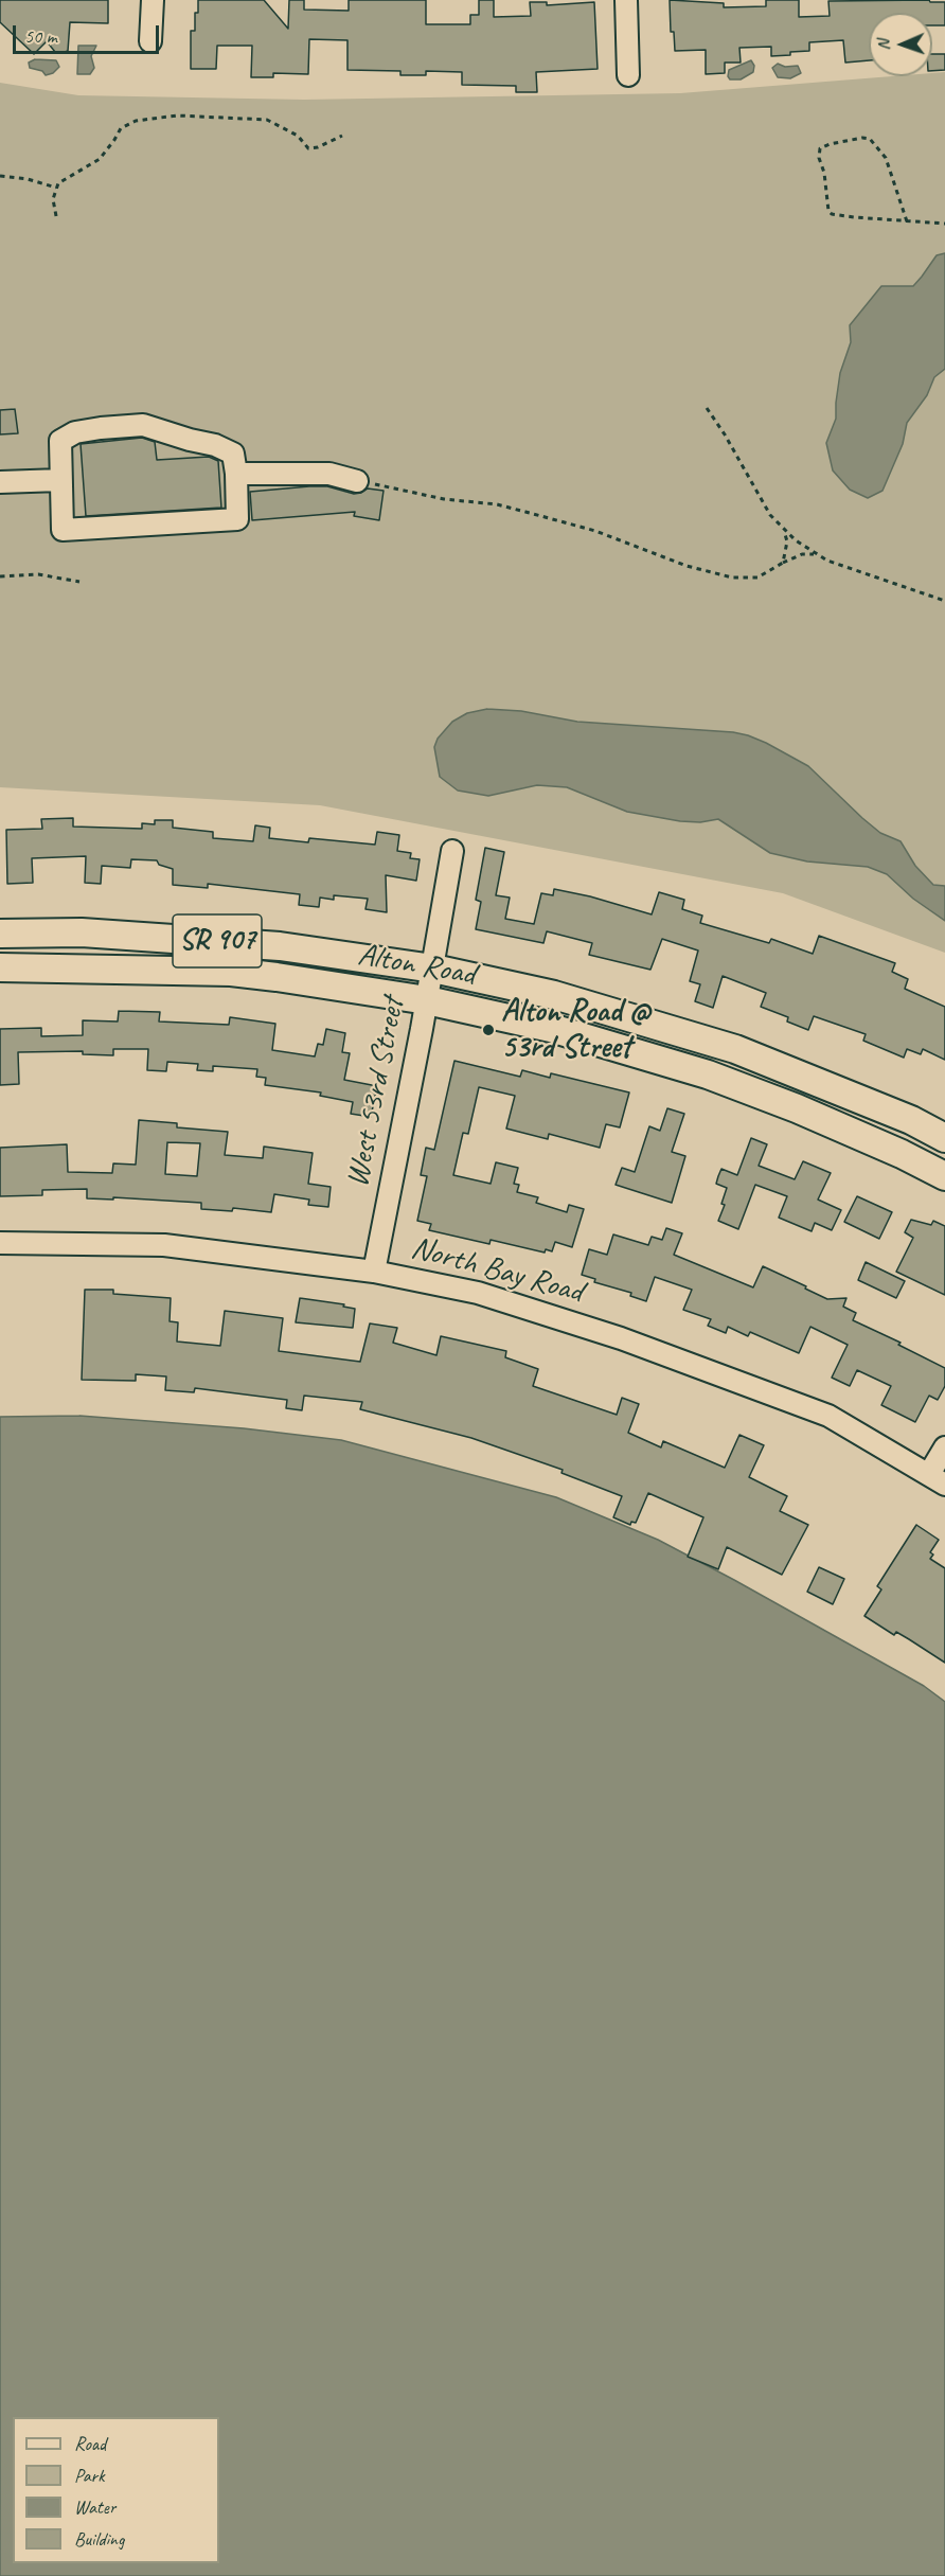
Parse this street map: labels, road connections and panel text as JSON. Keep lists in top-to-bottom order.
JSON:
{
  "streets": {
    "main road": ["SR 907", "Alton Road"],
    "street": ["West 53rd Street", "North Bay Road"]
  },
  "crossings": [
    ["Alton Road", "West 53rd Street"],
    ["West 53rd Street", "North Bay Road"]
  ],
  "places": ["Alton Road @ 53rd Street"],
  "legend": [
    "Road",
    "Park",
    "Water",
    "Building"
  ],
  "scale_bar": "50 m",
  "north": "left"
}
